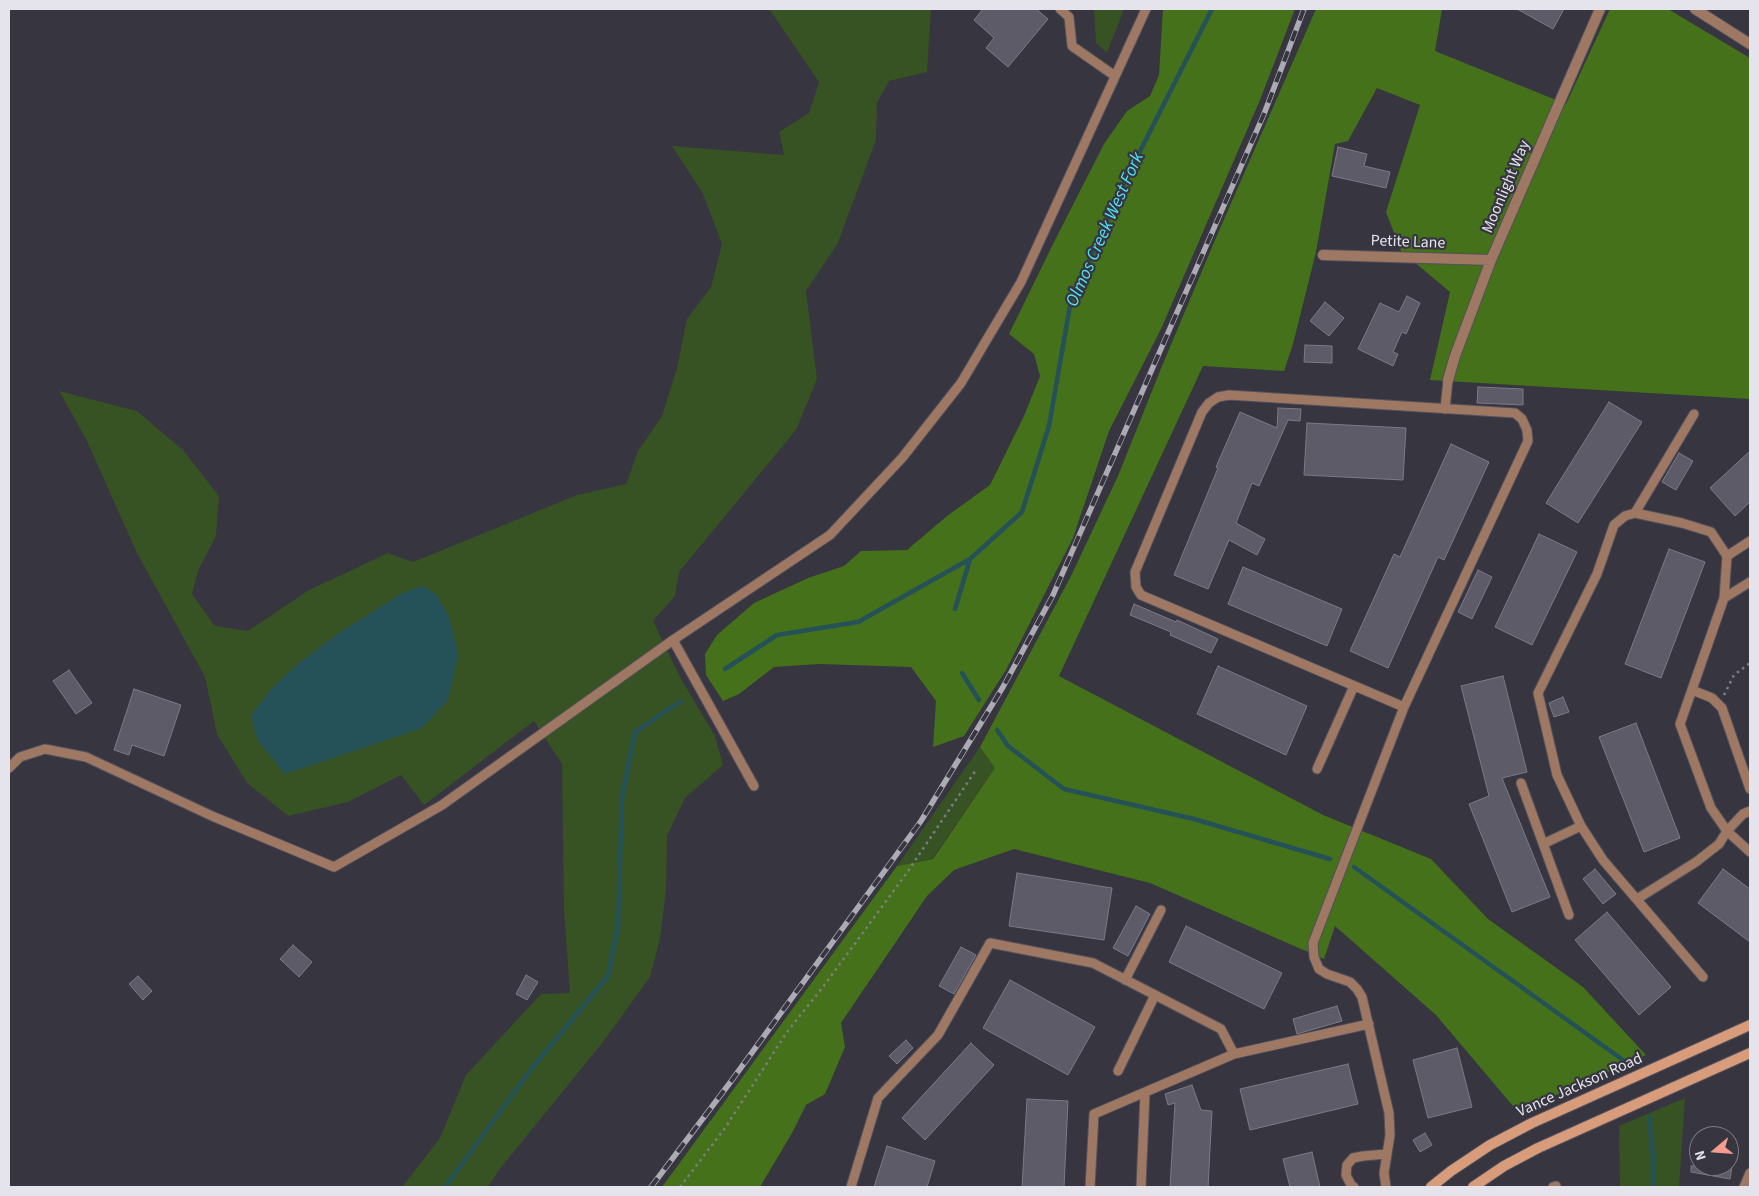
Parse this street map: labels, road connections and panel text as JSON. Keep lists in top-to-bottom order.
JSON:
{
  "streets": {
    "main road": ["Vance Jackson Road"],
    "street": ["Moonlight Way", "Petite Lane"]
  },
  "crossings": [
    ["Moonlight Way", "Petite Lane"]
  ],
  "water": ["Olmos Creek West Fork"],
  "north": "left"
}
